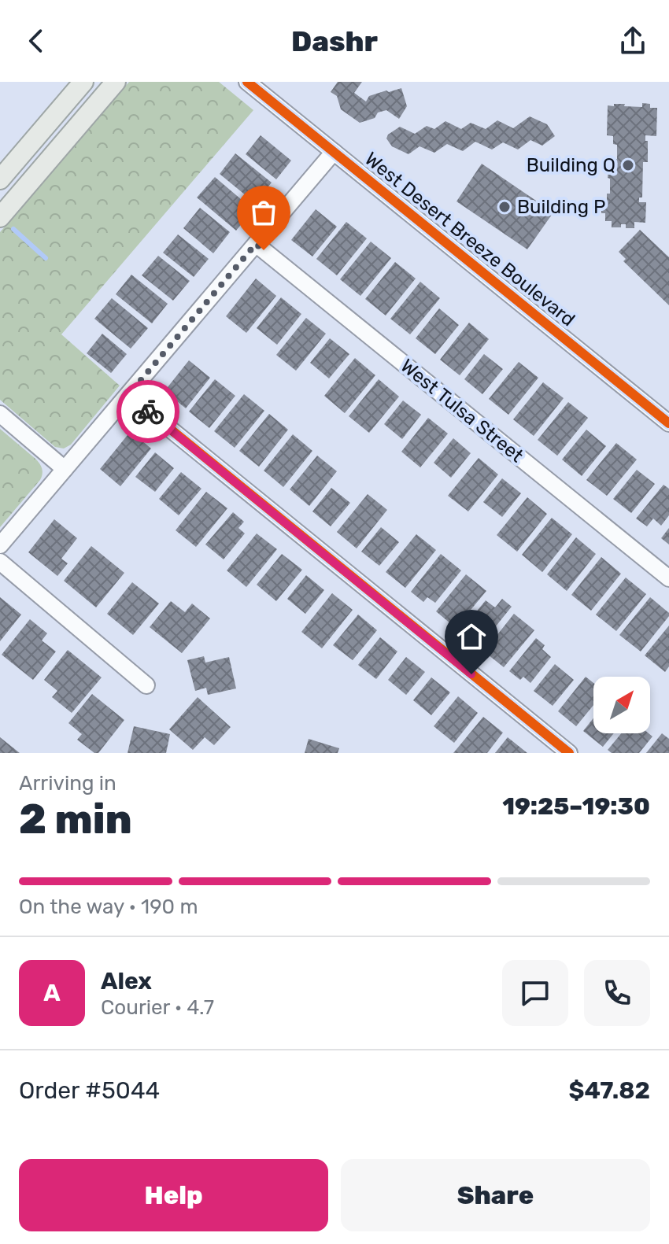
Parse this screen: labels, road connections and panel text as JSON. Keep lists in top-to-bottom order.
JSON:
{
  "streets": {
    "street": ["West Desert Breeze Boulevard", "West Tulsa Street"]
  },
  "places": ["Building Q", "Building P"],
  "north": "top right",
  "page": {
    "header": "Dashr",
    "heading": ["2 min", "Arriving in", "19:25–19:30"],
    "panel": [
      "Alex",
      "Courier · 4.7",
      "Order #5044",
      "$47.82"
    ],
    "bar": "On the way · 190 m",
    "round": "A",
    "buttons": ["Help", "Share"]
  }
}
